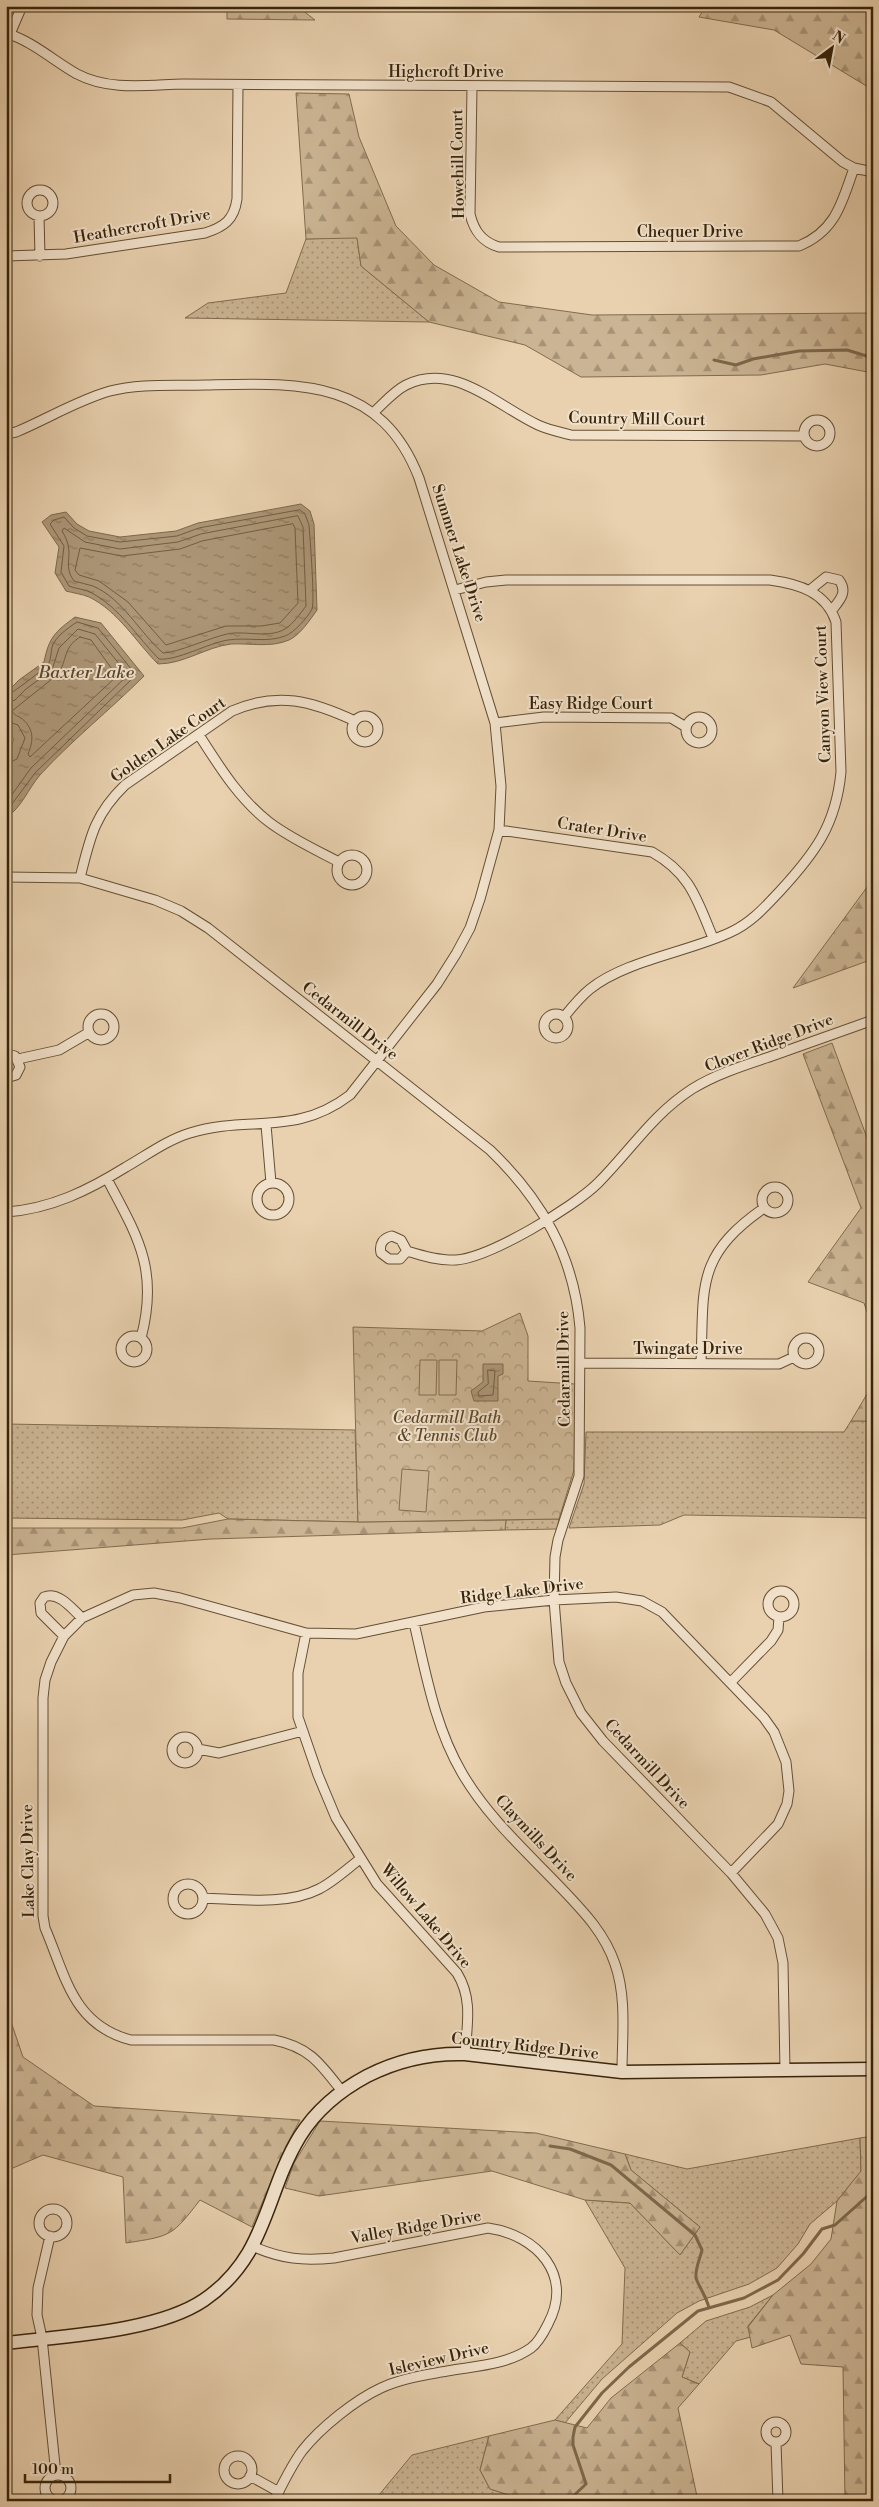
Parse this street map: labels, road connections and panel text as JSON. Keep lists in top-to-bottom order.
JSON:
{
  "streets": {
    "street": [
      "Highcroft Drive",
      "Howehill Court",
      "Heathercroft Drive",
      "Chequer Drive",
      "Country Mill Court",
      "Summer Lake Drive",
      "Canyon View Court",
      "Easy Ridge Court",
      "Golden Lake Court",
      "Crater Drive",
      "Cedarmill Drive",
      "Clover Ridge Drive",
      "Twingate Drive",
      "Ridge Lake Drive",
      "Claymills Drive",
      "Lake Clay Drive",
      "Willow Lake Drive",
      "Country Ridge Drive",
      "Valley Ridge Drive",
      "Isleview Drive"
    ]
  },
  "crossings": [
    ["Highcroft Drive", "Howehill Court"],
    ["Highcroft Drive", "Heathercroft Drive"],
    ["Highcroft Drive", "Chequer Drive"],
    ["Howehill Court", "Chequer Drive"],
    ["Country Mill Court", "Summer Lake Drive"],
    ["Summer Lake Drive", "Canyon View Court"],
    ["Summer Lake Drive", "Easy Ridge Court"],
    ["Summer Lake Drive", "Crater Drive"],
    ["Summer Lake Drive", "Cedarmill Drive"],
    ["Canyon View Court", "Crater Drive"],
    ["Golden Lake Court", "Cedarmill Drive"],
    ["Cedarmill Drive", "Clover Ridge Drive"],
    ["Cedarmill Drive", "Twingate Drive"],
    ["Cedarmill Drive", "Ridge Lake Drive"],
    ["Cedarmill Drive", "Country Ridge Drive"],
    ["Ridge Lake Drive", "Claymills Drive"],
    ["Ridge Lake Drive", "Lake Clay Drive"],
    ["Ridge Lake Drive", "Willow Lake Drive"],
    ["Claymills Drive", "Country Ridge Drive"],
    ["Lake Clay Drive", "Country Ridge Drive"],
    ["Willow Lake Drive", "Country Ridge Drive"],
    ["Country Ridge Drive", "Valley Ridge Drive"],
    ["Valley Ridge Drive", "Isleview Drive"]
  ],
  "water": ["Baxter Lake"],
  "parks": ["Cedarmill Bath & Tennis Club"],
  "scale_bar": "100 m",
  "north": "top right"
}
